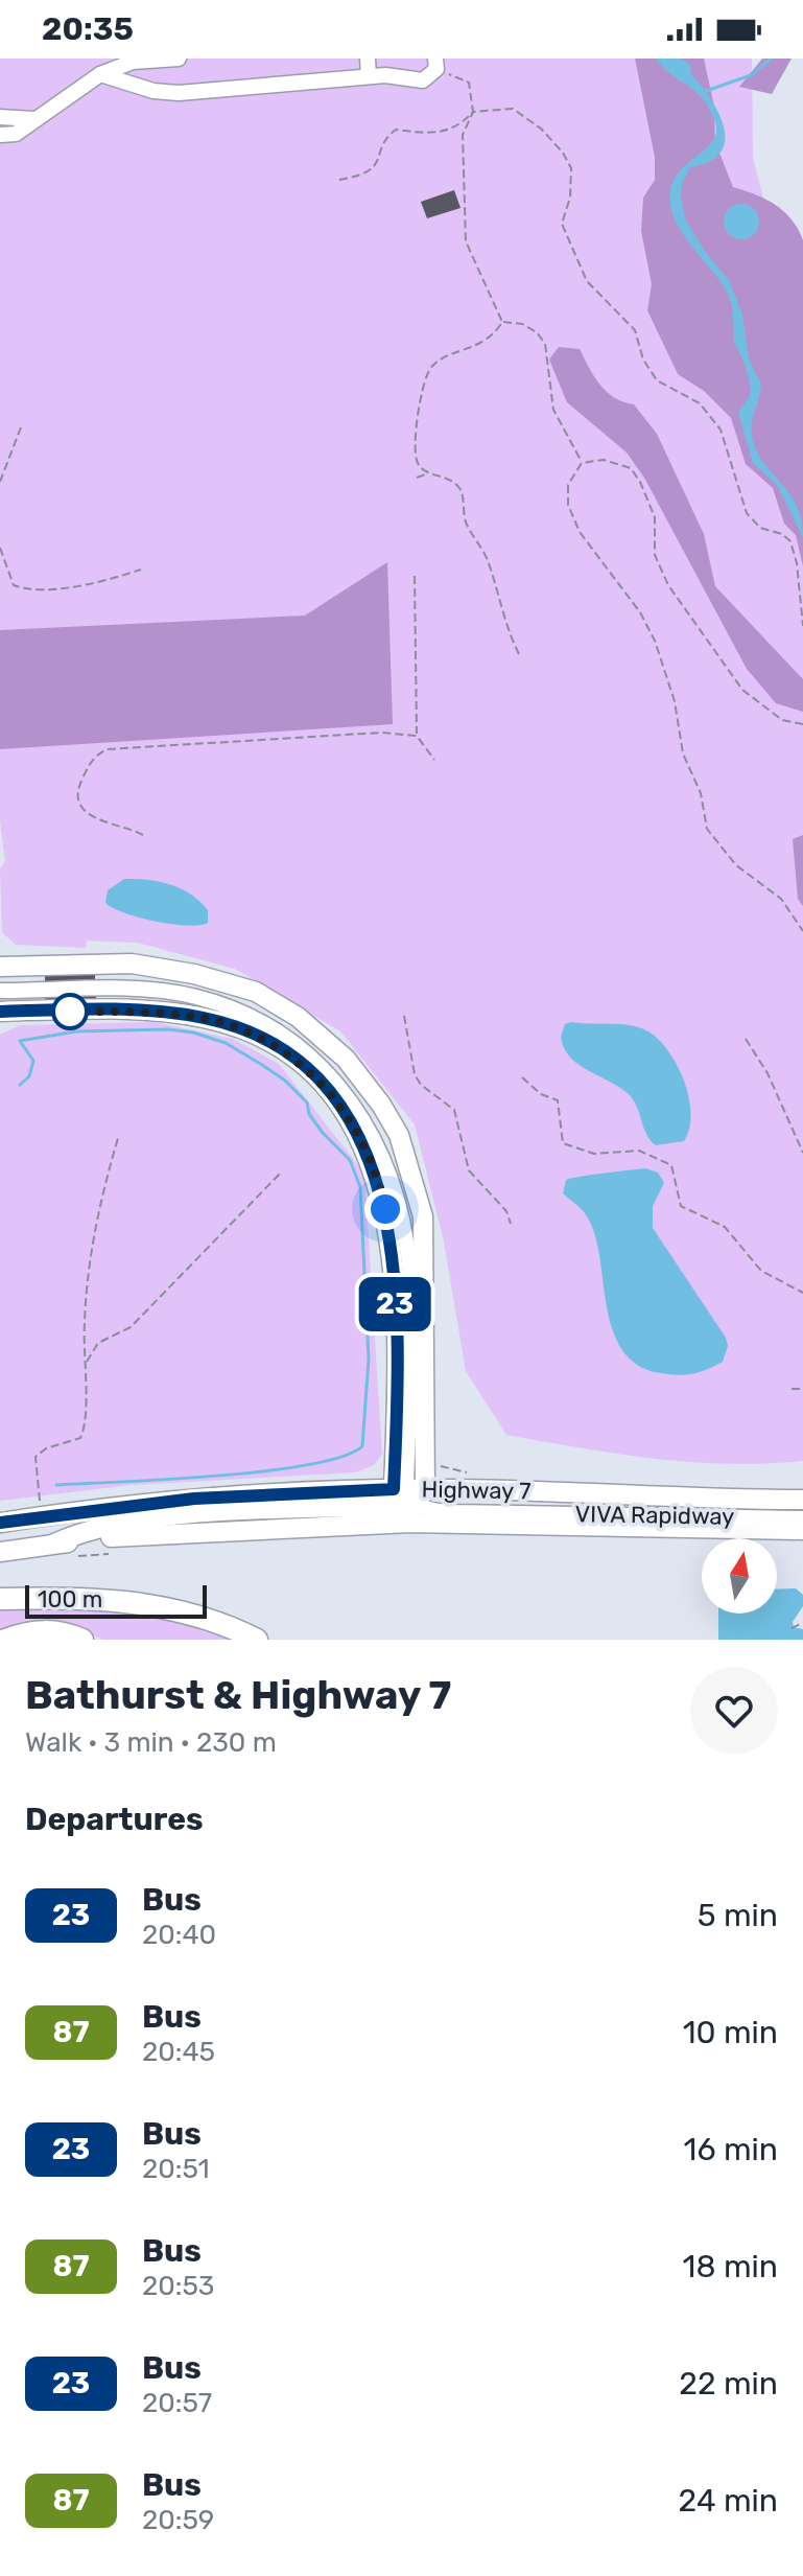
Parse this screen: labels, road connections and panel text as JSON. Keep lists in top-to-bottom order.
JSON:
{
  "streets": {
    "main road": ["Highway 7"],
    "lane": ["VIVA Rapidway"]
  },
  "crossings": [
    ["Highway 7", "VIVA Rapidway"]
  ],
  "lines": ["bus line 23"],
  "scale_bar": "100 m",
  "north": "top",
  "page": {
    "status": "20:35",
    "on_map": "23",
    "scale": "100 m",
    "heading": [
      ["Bathurst & Highway 7", "Walk · 3 min · 230 m"],
      "Departures"
    ],
    "list": [
      {
        "mark": "23",
        "name": "Bus",
        "note": "20:40",
        "value": "5 min"
      },
      {
        "mark": "87",
        "name": "Bus",
        "note": "20:45",
        "value": "10 min"
      },
      {
        "mark": "23",
        "name": "Bus",
        "note": "20:51",
        "value": "16 min"
      },
      {
        "mark": "87",
        "name": "Bus",
        "note": "20:53",
        "value": "18 min"
      },
      {
        "mark": "23",
        "name": "Bus",
        "note": "20:57",
        "value": "22 min"
      },
      {
        "mark": "87",
        "name": "Bus",
        "note": "20:59",
        "value": "24 min"
      }
    ]
  }
}
